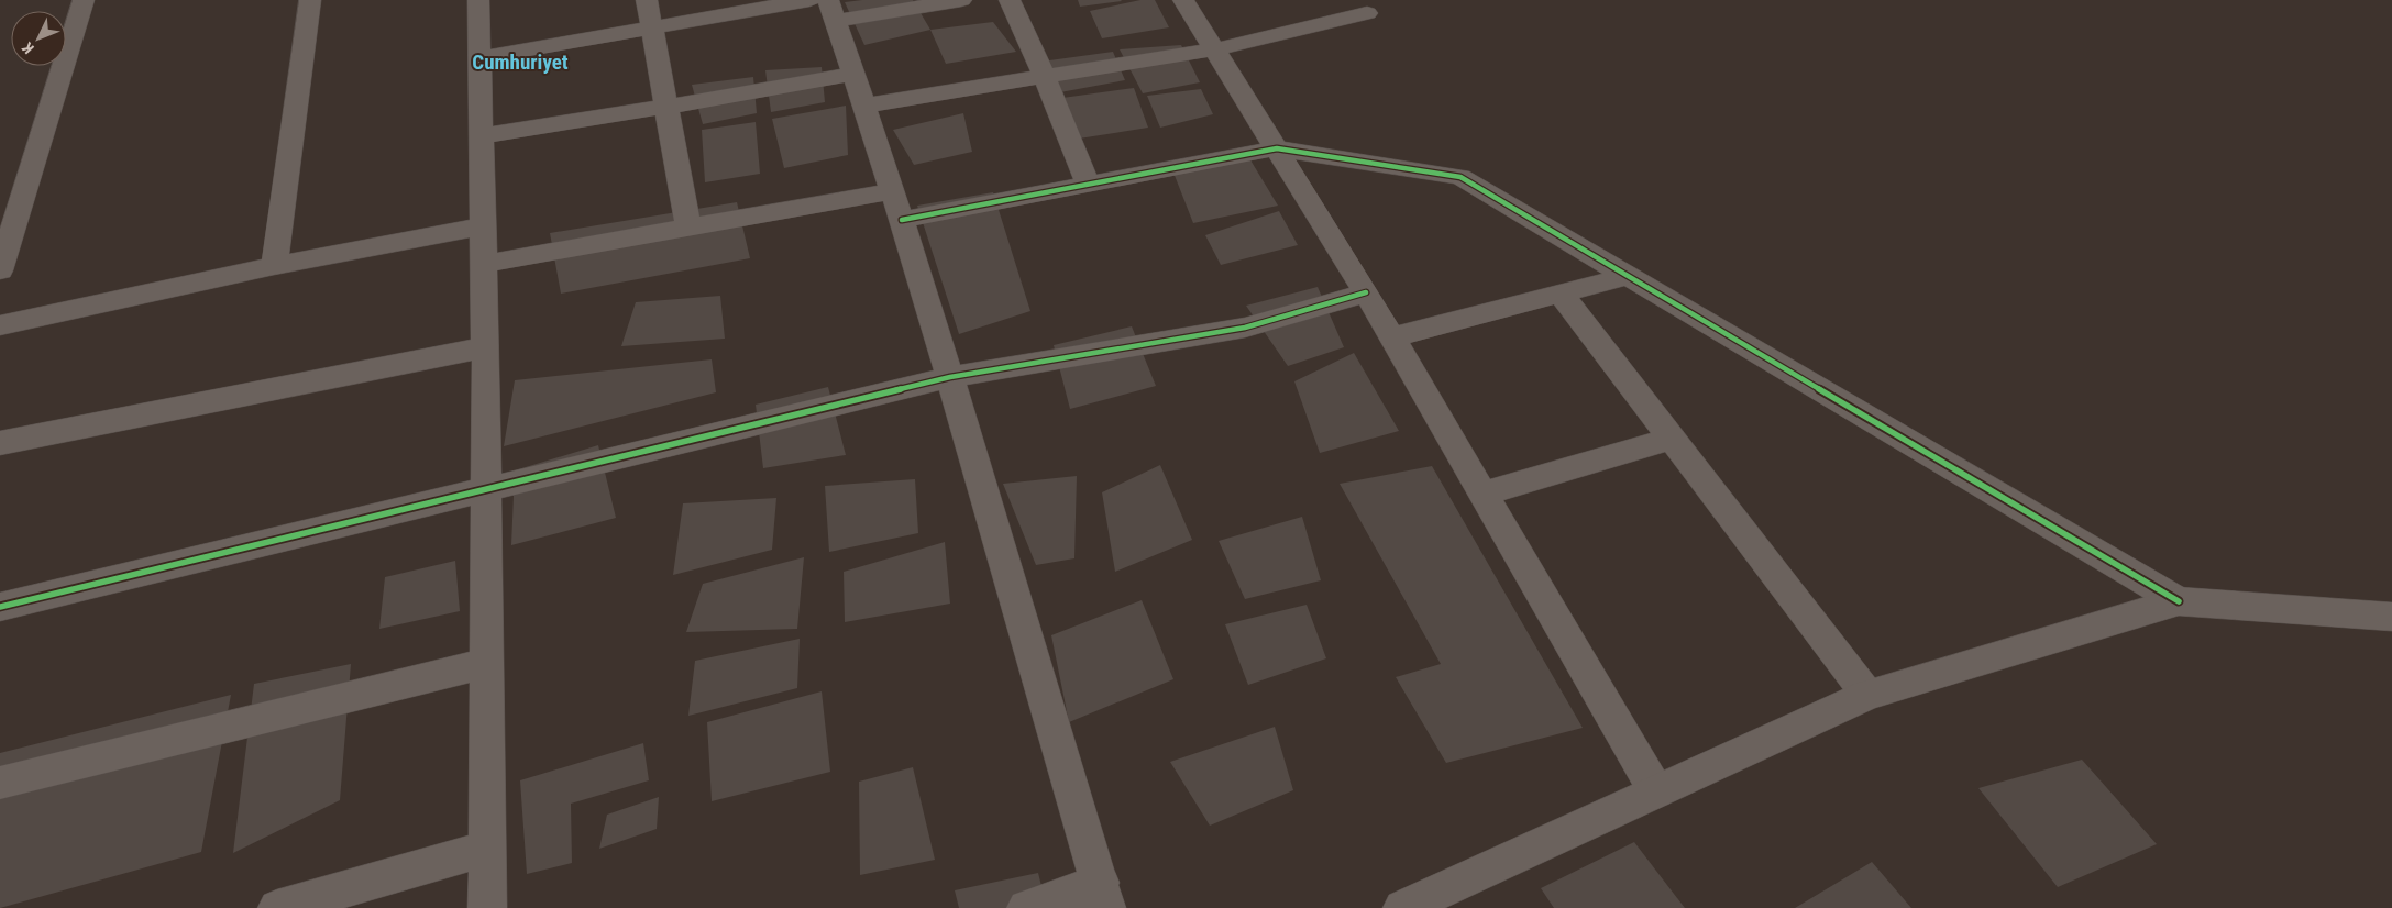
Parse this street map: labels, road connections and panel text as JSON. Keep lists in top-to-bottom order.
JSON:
{
  "districts": ["Cumhuriyet"],
  "north": "bottom left"
}
